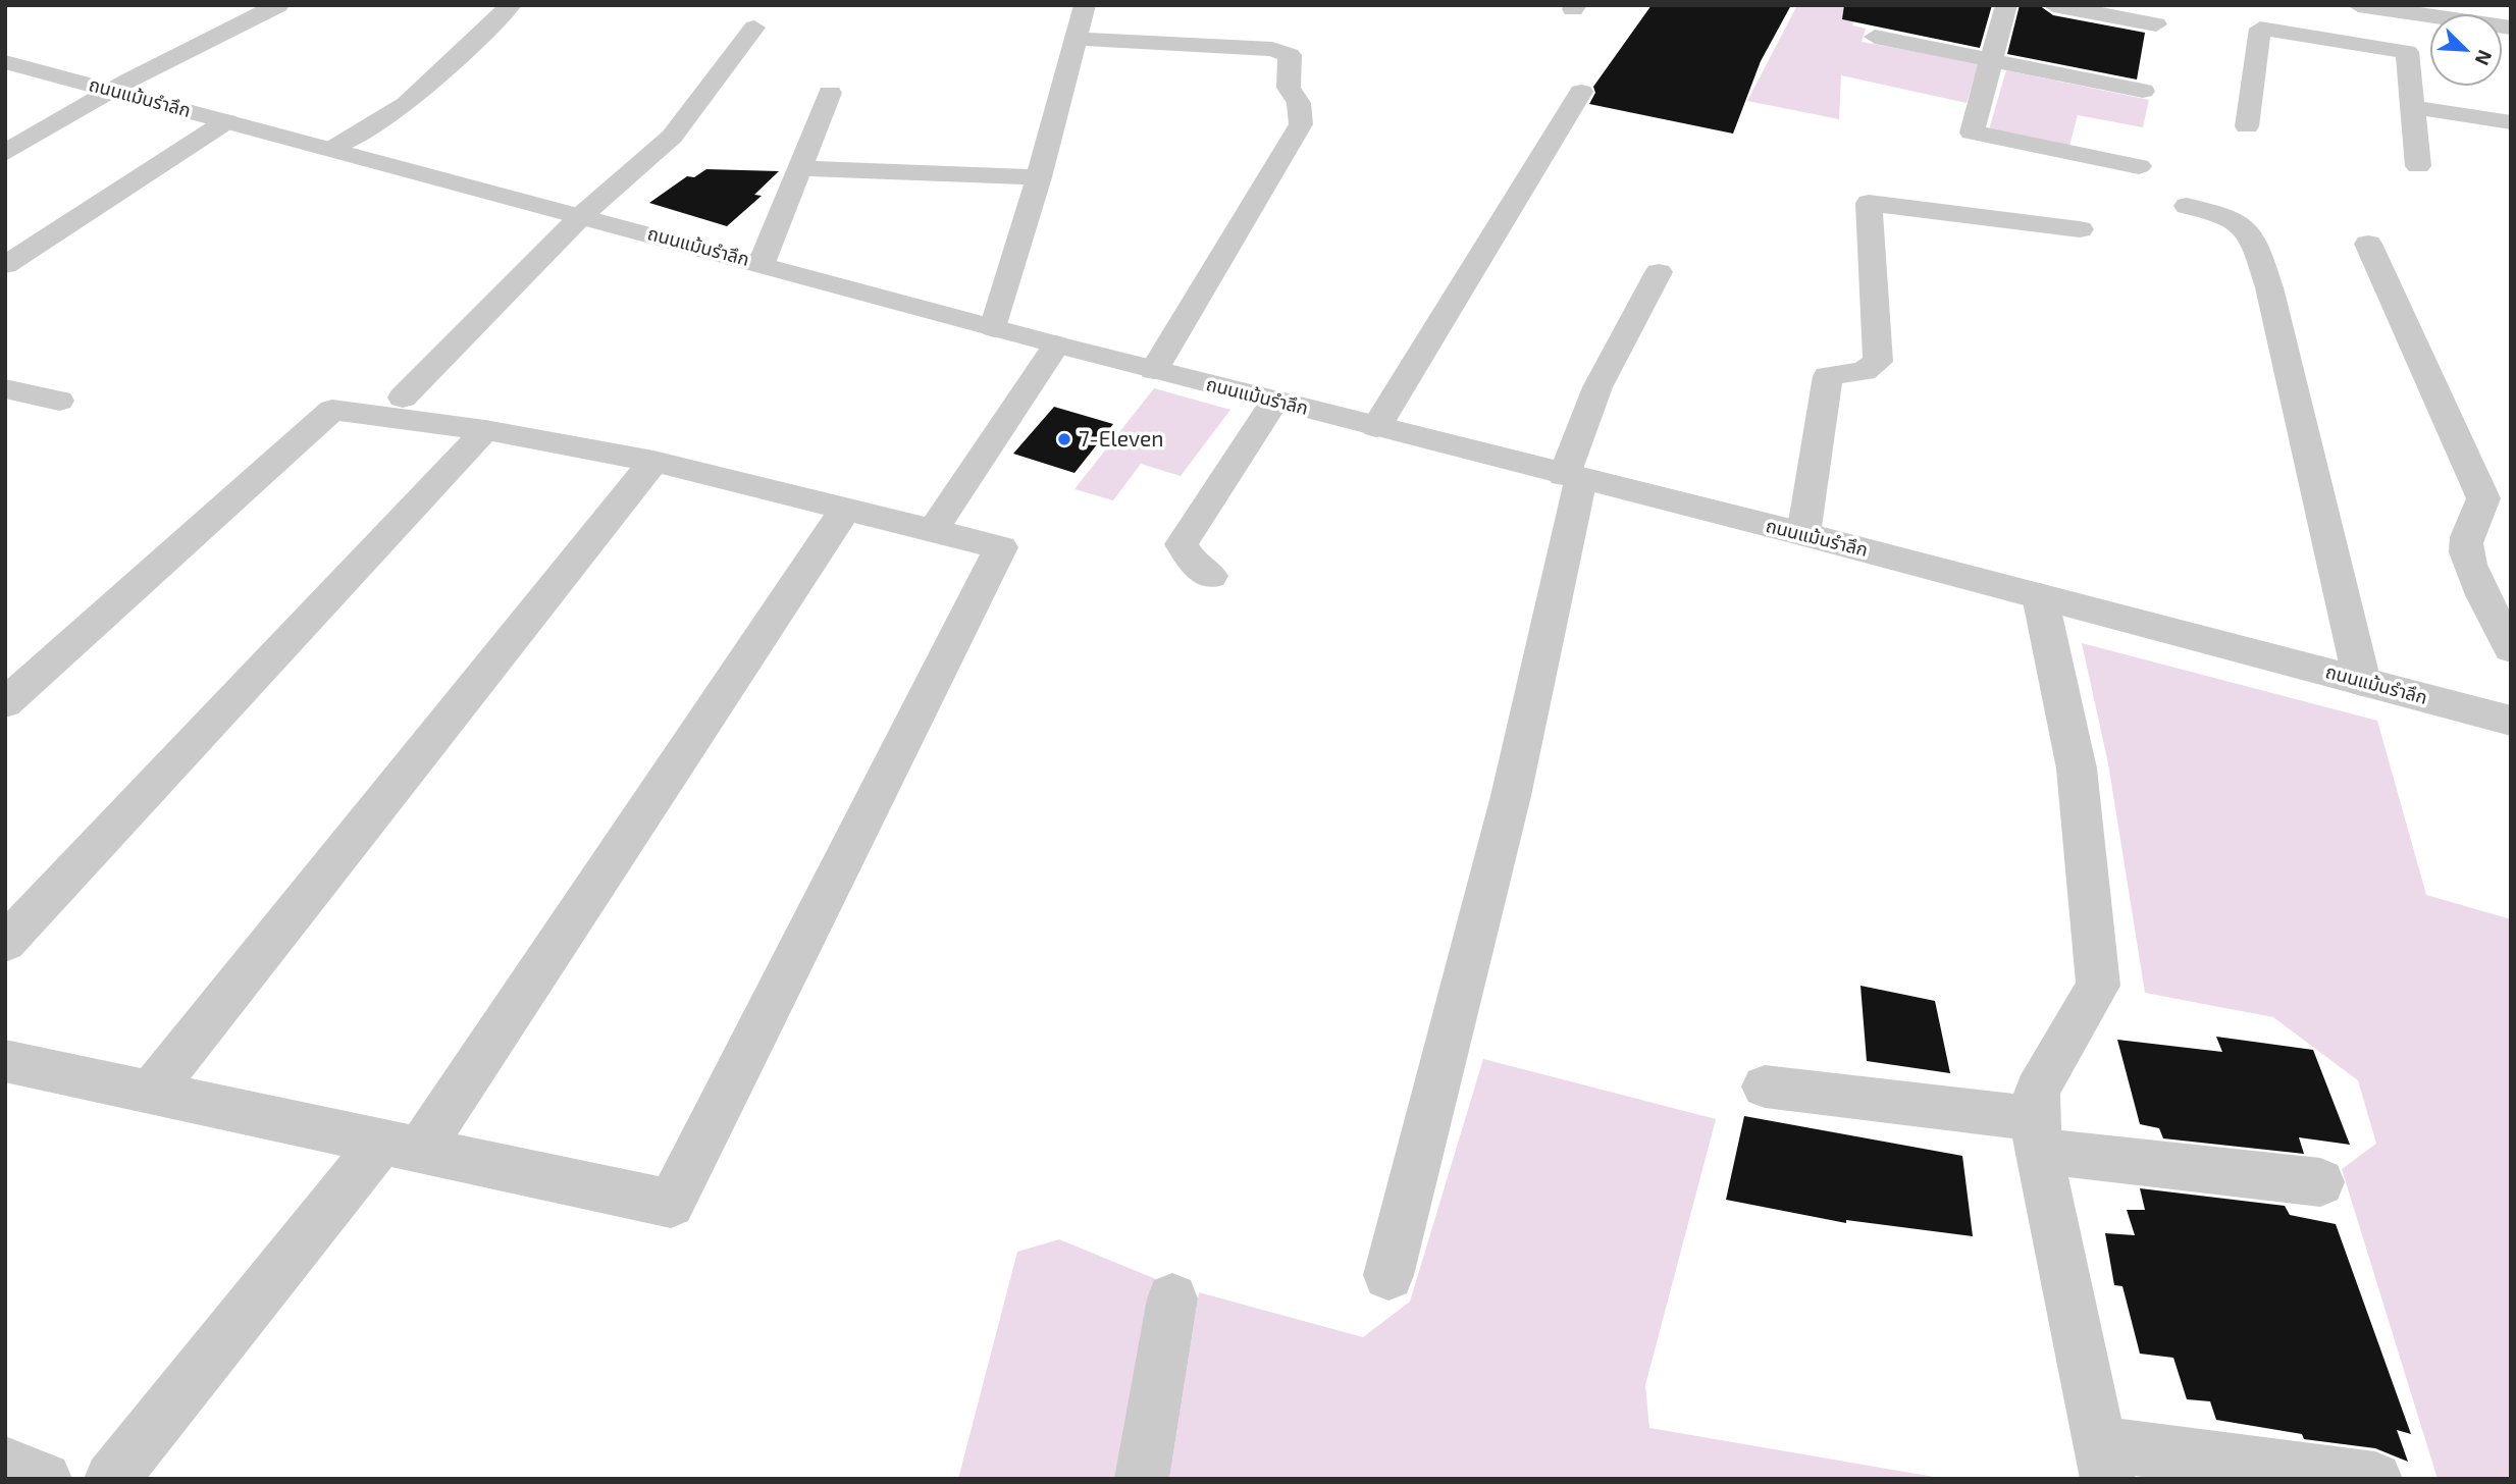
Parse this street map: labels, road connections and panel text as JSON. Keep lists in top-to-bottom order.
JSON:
{
  "streets": {
    "street": ["ถนนแม้นรำลึก"]
  },
  "places": ["7-Eleven"],
  "north": "bottom right"
}
